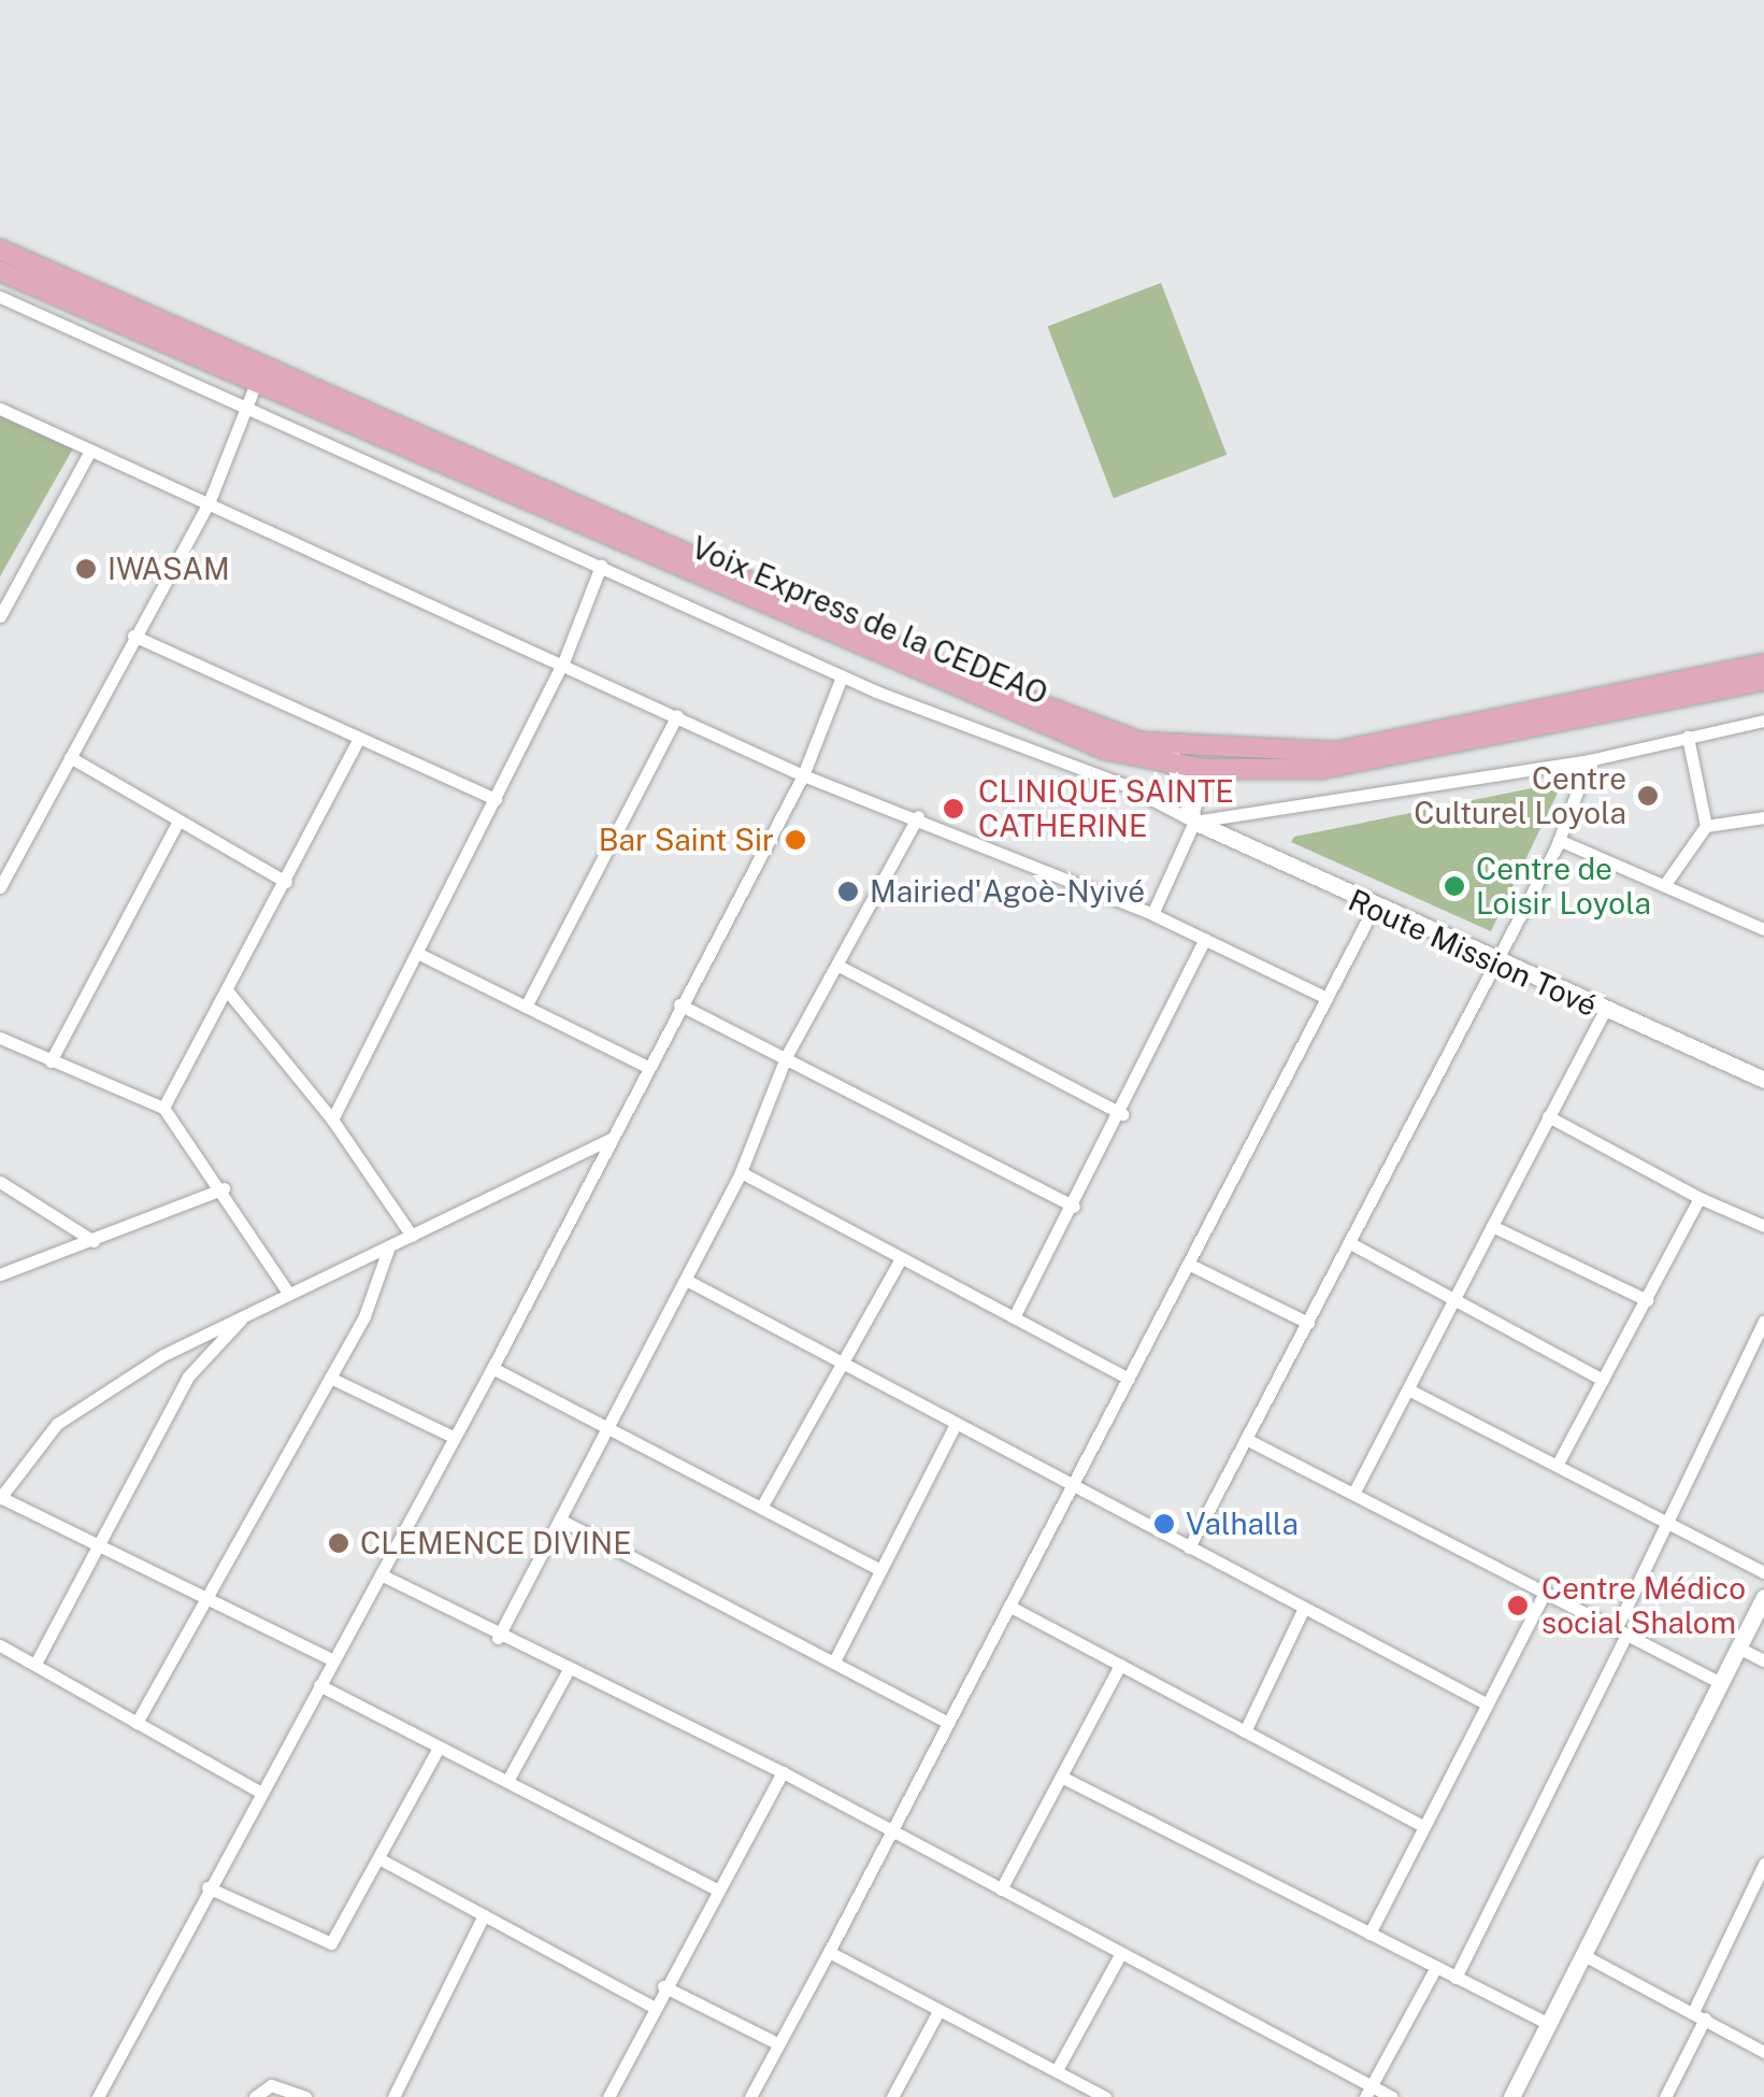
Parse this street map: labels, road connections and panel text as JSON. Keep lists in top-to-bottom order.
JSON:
{
  "streets": {
    "main road": ["Voix Express de la CEDEAO"],
    "street": ["Route Mission Tové"]
  },
  "places": [
    "IWASAM",
    "Centre Culturel Loyola",
    "CLINIQUE SAINTE CATHERINE",
    "Bar Saint Sir",
    "Centre de Loisir Loyola",
    "Mairied'Agoè-Nyivé",
    "Valhalla",
    "CLEMENCE DIVINE",
    "Centre Médico social Shalom"
  ]
}
